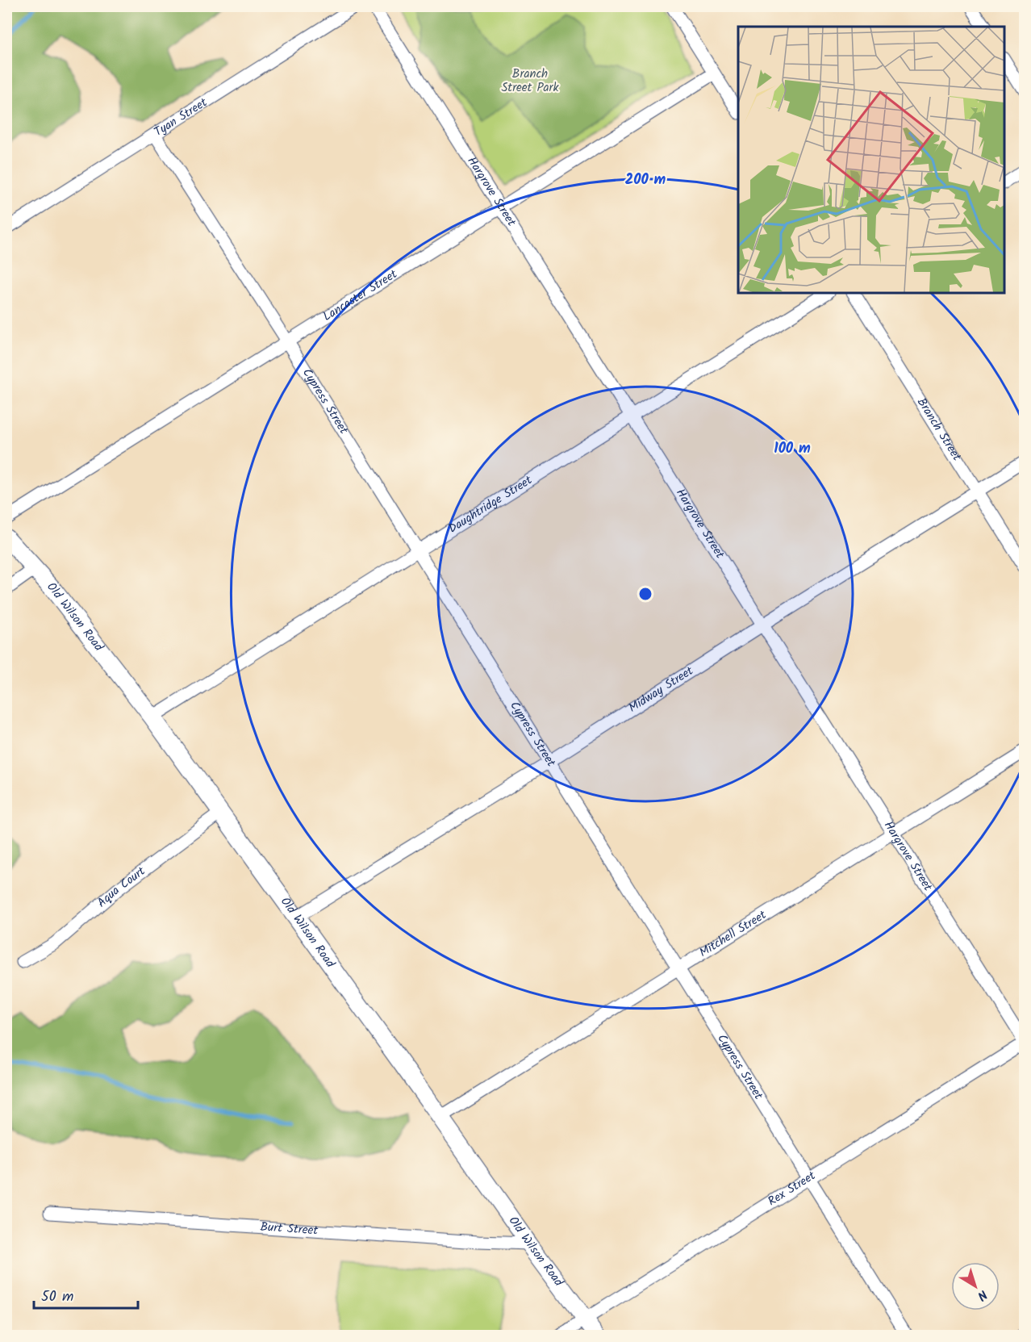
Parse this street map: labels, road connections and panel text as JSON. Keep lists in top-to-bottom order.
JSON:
{
  "streets": {
    "street": [
      "Tyan Street",
      "Hargrove Street",
      "Lancaster Street",
      "Cypress Street",
      "Branch Street",
      "Daughtridge Street",
      "Old Wilson Road",
      "Midway Street",
      "Aqua Court",
      "Mitchell Street",
      "Rex Street",
      "Burt Street"
    ]
  },
  "crossings": [
    ["Tyan Street", "Cypress Street"],
    ["Hargrove Street", "Lancaster Street"],
    ["Hargrove Street", "Daughtridge Street"],
    ["Hargrove Street", "Midway Street"],
    ["Hargrove Street", "Mitchell Street"],
    ["Hargrove Street", "Rex Street"],
    ["Lancaster Street", "Cypress Street"],
    ["Cypress Street", "Daughtridge Street"],
    ["Cypress Street", "Midway Street"],
    ["Cypress Street", "Mitchell Street"],
    ["Cypress Street", "Rex Street"],
    ["Branch Street", "Midway Street"],
    ["Daughtridge Street", "Old Wilson Road"],
    ["Old Wilson Road", "Midway Street"],
    ["Old Wilson Road", "Aqua Court"],
    ["Old Wilson Road", "Mitchell Street"],
    ["Old Wilson Road", "Rex Street"],
    ["Old Wilson Road", "Burt Street"]
  ],
  "parks": ["Branch Street Park"],
  "scale_bar": "50 m",
  "north": "bottom right",
  "rings": ["200 m", "100 m"]
}
